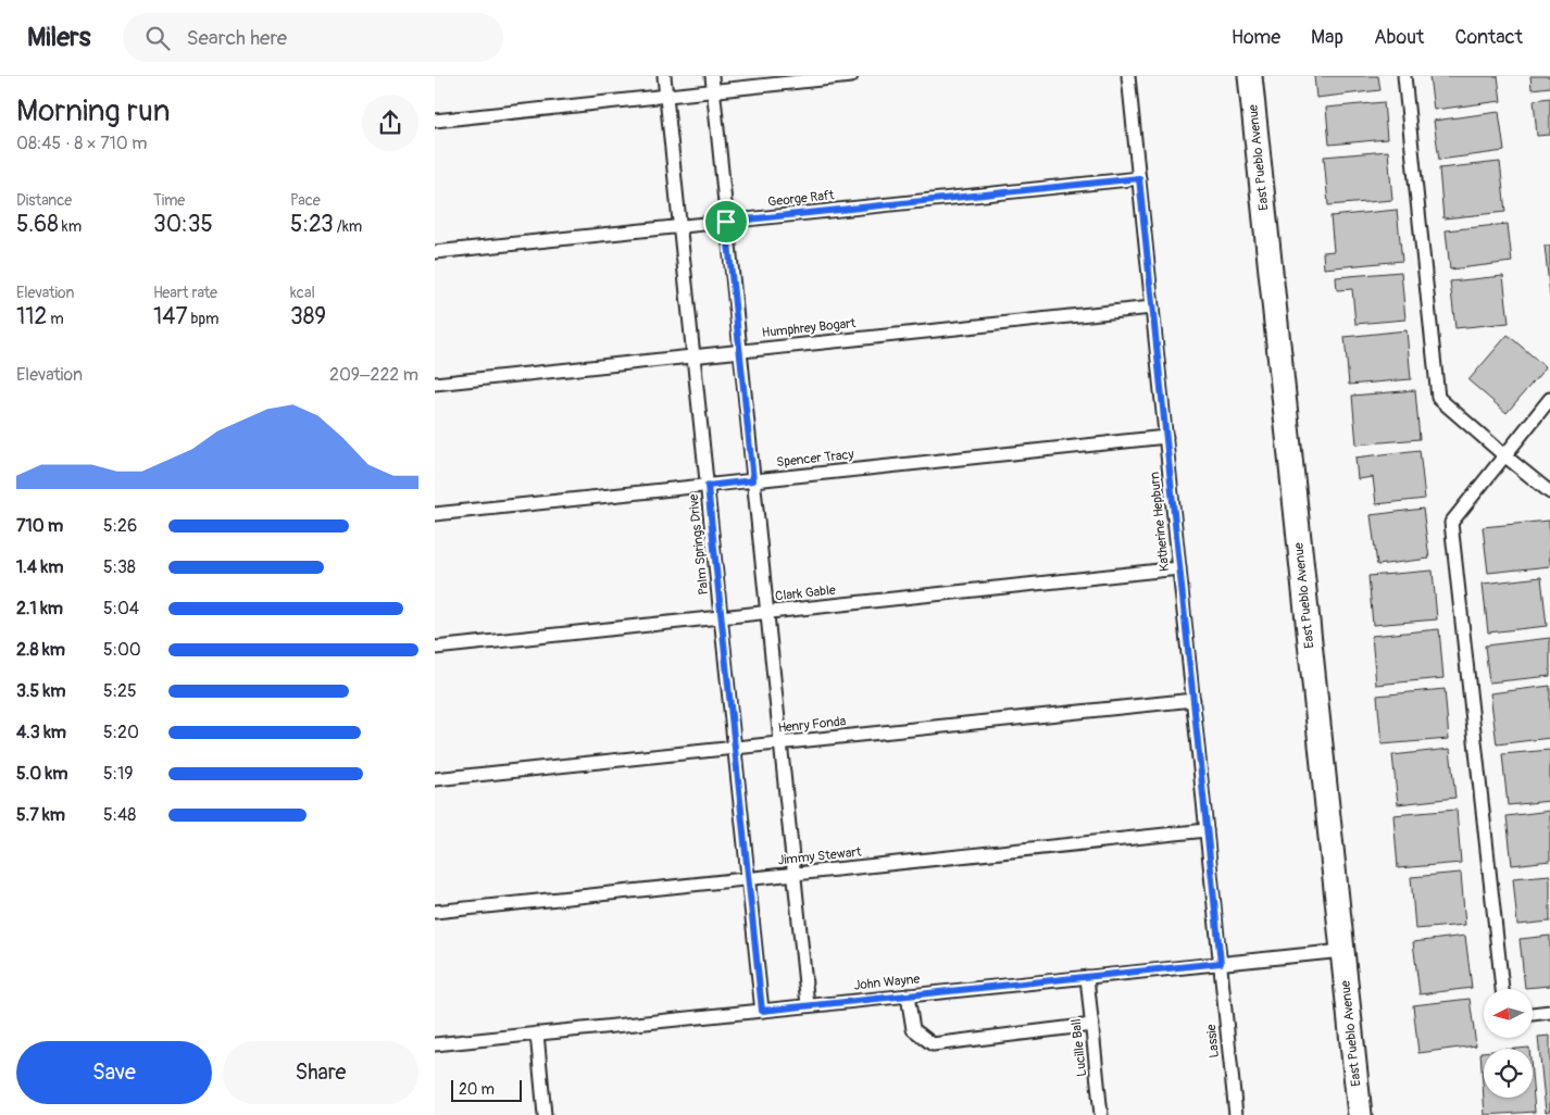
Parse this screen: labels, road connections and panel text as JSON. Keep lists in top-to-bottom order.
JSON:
{
  "streets": {
    "street": ["East Pueblo Avenue"],
    "lane": [
      "George Raft",
      "Humphrey Bogart",
      "Spencer Tracy",
      "Katherine Hepburn",
      "Palm Springs Drive",
      "Clark Gable",
      "Henry Fonda",
      "Jimmy Stewart",
      "John Wayne",
      "Lassie",
      "Lucille Ball"
    ]
  },
  "crossings": [
    ["East Pueblo Avenue", "John Wayne"],
    ["George Raft", "Katherine Hepburn"],
    ["George Raft", "Palm Springs Drive"],
    ["Humphrey Bogart", "Katherine Hepburn"],
    ["Humphrey Bogart", "Palm Springs Drive"],
    ["Spencer Tracy", "Katherine Hepburn"],
    ["Spencer Tracy", "Palm Springs Drive"],
    ["Katherine Hepburn", "Clark Gable"],
    ["Katherine Hepburn", "Henry Fonda"],
    ["Katherine Hepburn", "Jimmy Stewart"],
    ["Katherine Hepburn", "John Wayne"],
    ["Katherine Hepburn", "Lassie"],
    ["Palm Springs Drive", "Clark Gable"],
    ["Palm Springs Drive", "Henry Fonda"],
    ["Palm Springs Drive", "Jimmy Stewart"],
    ["Palm Springs Drive", "John Wayne"],
    ["John Wayne", "Lassie"],
    ["John Wayne", "Lucille Ball"]
  ],
  "scale_bar": "20 m",
  "north": "left",
  "page": {
    "header": "Milers",
    "search": "Search here",
    "nav": [
      "Home",
      "Map",
      "About",
      "Contact"
    ],
    "heading": ["Morning run", "08:45 · 8 × 710 m"],
    "stats": [
      ["Distance", "5.68 km"],
      ["Time", "30:35"],
      ["Pace", "5:23 /km"],
      ["Elevation", "112 m"],
      ["Heart rate", "147 bpm"],
      ["kcal", "389"]
    ],
    "chart": ["Elevation", "209–222 m"],
    "list": [
      {
        "name": "710 m",
        "note": "5:26"
      },
      {
        "name": "1.4 km",
        "note": "5:38"
      },
      {
        "name": "2.1 km",
        "note": "5:04"
      },
      {
        "name": "2.8 km",
        "note": "5:00"
      },
      {
        "name": "3.5 km",
        "note": "5:25"
      },
      {
        "name": "4.3 km",
        "note": "5:20"
      },
      {
        "name": "5.0 km",
        "note": "5:19"
      },
      {
        "name": "5.7 km",
        "note": "5:48"
      }
    ],
    "buttons": ["Save", "Share"],
    "scale": "20 m"
  }
}
